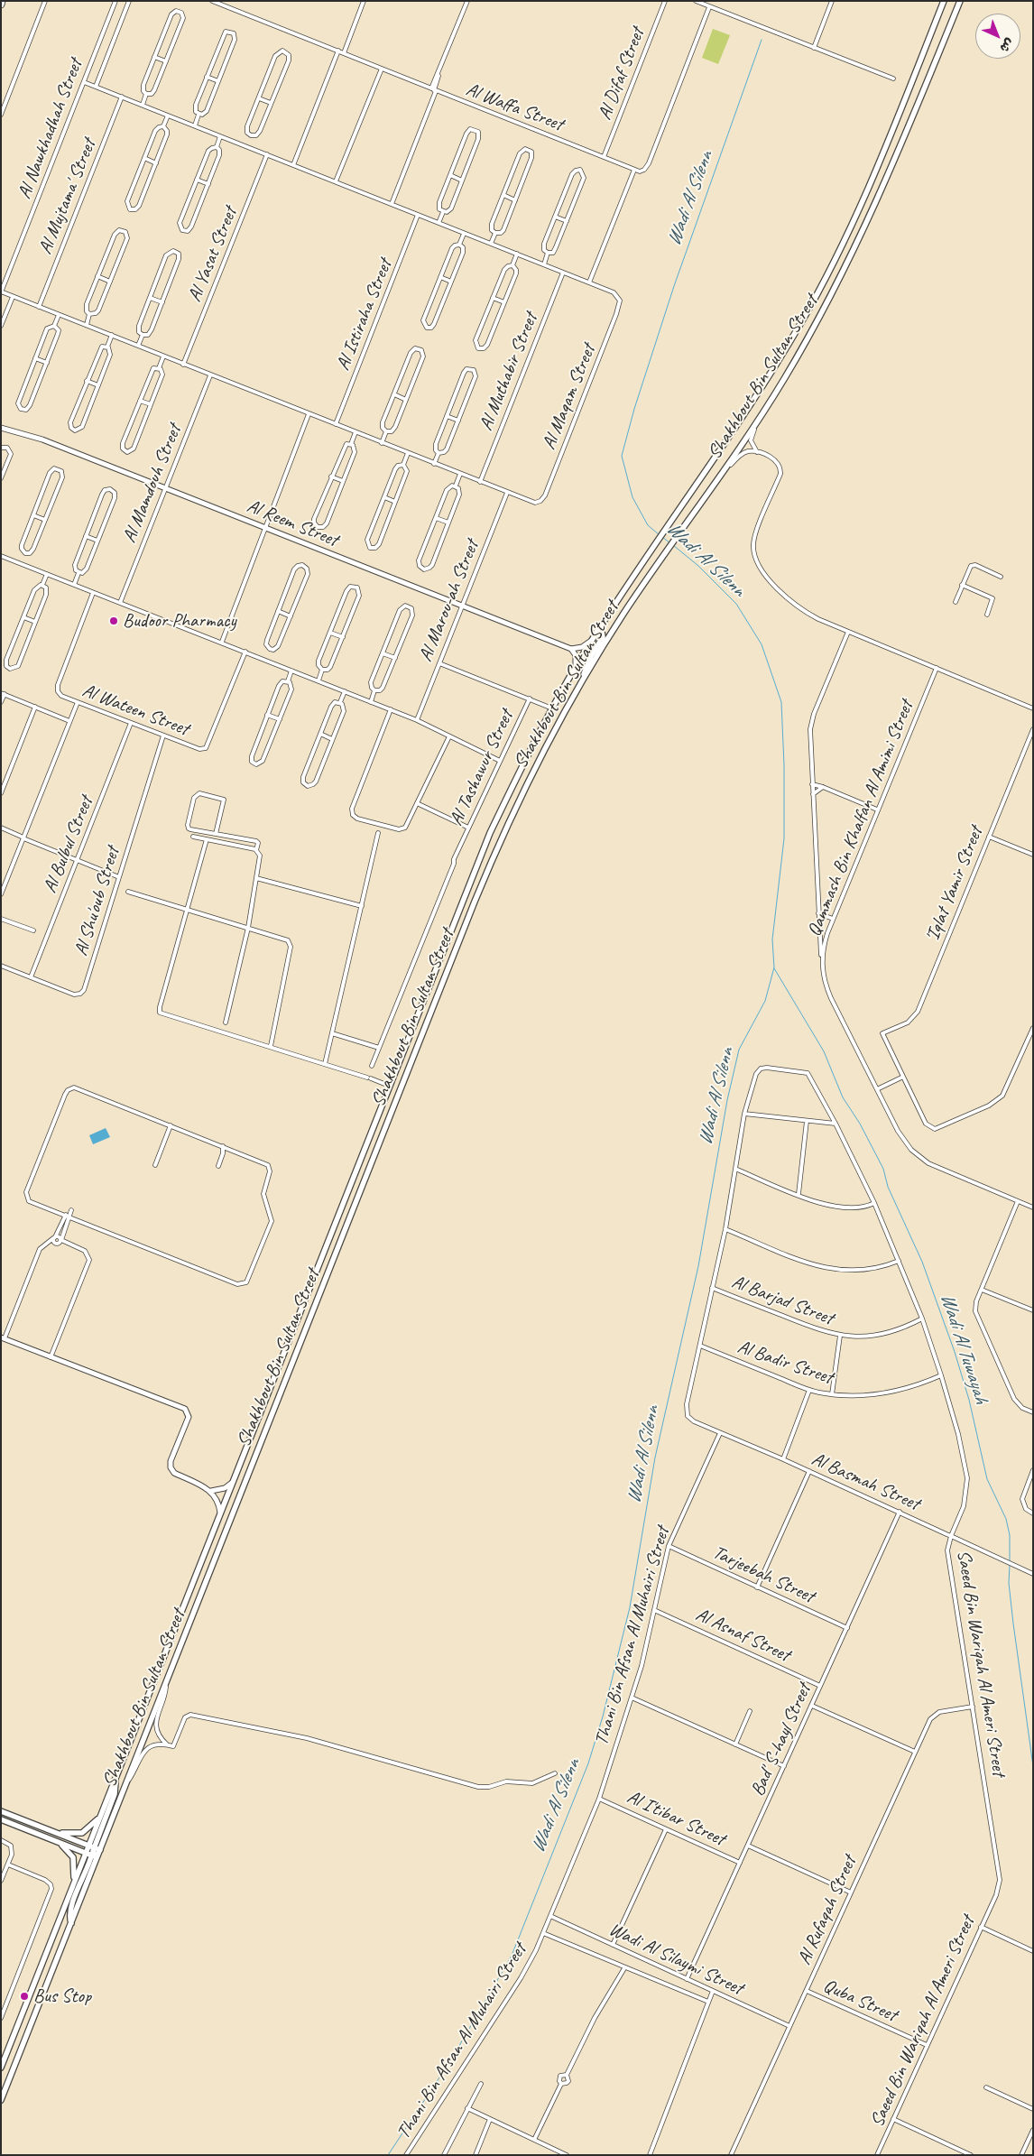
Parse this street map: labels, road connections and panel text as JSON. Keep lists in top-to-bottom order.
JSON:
{
  "streets": {
    "main road": ["Shakhbout Bin Sultan Street"],
    "street": [
      "Al Difaf Street",
      "Al Waffa Street",
      "Al Nawkhadhah Street",
      "Al Mujtama' Street",
      "Al Yasat Street",
      "Al Istiraha Street",
      "Al Muthabir Street",
      "Al Maqam Street",
      "Al Mamdouh Street",
      "Al Reem Street",
      "Al Marou-ah Street",
      "Al Wateen Street",
      "Al Tashawur Street",
      "Qammash Bin Khalfan Al Amimi Street",
      "Al Bulbul Street",
      "'Iqlat Yamir Street",
      "Al Shu'oub Street",
      "Al Barjad Street",
      "Al Badir Street",
      "Al Basmah Street",
      "Tarjeebah Street",
      "Al Asnaf Street",
      "Thani Bin Afsan Al Muhairi Street",
      "Saeed Bin Wariqah Al Ameri Street",
      "Bad' S-hayl Street",
      "Al I'tibar Street",
      "Al Rufaqah Street",
      "Wadi Al Silaymi Street",
      "Quba Street"
    ]
  },
  "crossings": [
    ["Al Difaf Street", "Al Waffa Street"],
    ["Al Nawkhadhah Street", "Al Maqam Street"],
    ["Al Mujtama' Street", "Al Maqam Street"],
    ["Al Yasat Street", "Al Maqam Street"],
    ["Al Istiraha Street", "Al Maqam Street"],
    ["Al Muthabir Street", "Al Maqam Street"],
    ["Al Maqam Street", "Al Mamdouh Street"],
    ["Al Maqam Street", "Al Marou-ah Street"],
    ["Al Mamdouh Street", "Al Reem Street"],
    ["Al Reem Street", "Al Marou-ah Street"],
    ["Al Wateen Street", "Al Bulbul Street"],
    ["Al Wateen Street", "Al Shu'oub Street"],
    ["Al Bulbul Street", "Al Shu'oub Street"],
    ["Al Barjad Street", "Saeed Bin Wariqah Al Ameri Street"],
    ["Al Badir Street", "Saeed Bin Wariqah Al Ameri Street"],
    ["Al Basmah Street", "Thani Bin Afsan Al Muhairi Street"],
    ["Al Basmah Street", "Saeed Bin Wariqah Al Ameri Street"],
    ["Al Basmah Street", "Bad' S-hayl Street"],
    ["Tarjeebah Street", "Thani Bin Afsan Al Muhairi Street"],
    ["Tarjeebah Street", "Bad' S-hayl Street"],
    ["Al Asnaf Street", "Thani Bin Afsan Al Muhairi Street"],
    ["Al Asnaf Street", "Bad' S-hayl Street"],
    ["Thani Bin Afsan Al Muhairi Street", "Al I'tibar Street"],
    ["Thani Bin Afsan Al Muhairi Street", "Wadi Al Silaymi Street"],
    ["Saeed Bin Wariqah Al Ameri Street", "Al Rufaqah Street"],
    ["Saeed Bin Wariqah Al Ameri Street", "Quba Street"],
    ["Bad' S-hayl Street", "Al I'tibar Street"],
    ["Bad' S-hayl Street", "Wadi Al Silaymi Street"],
    ["Al Rufaqah Street", "Wadi Al Silaymi Street"],
    ["Al Rufaqah Street", "Quba Street"]
  ],
  "water": ["Wadi Al Silenn", "Wadi Al Tuwayah"],
  "places": ["Budoor Pharmacy", "Bus Stop"],
  "north": "bottom right"
}
